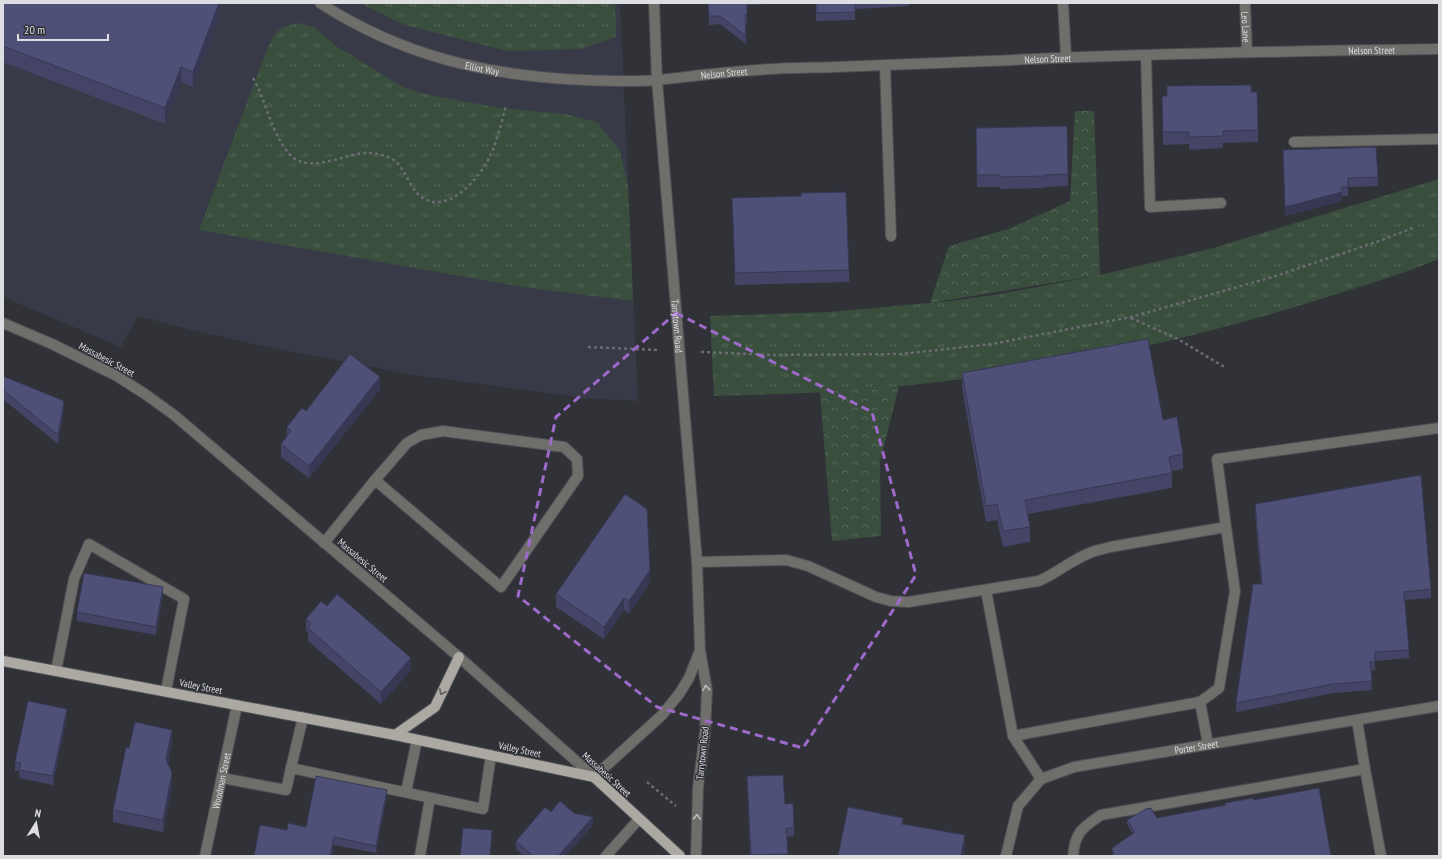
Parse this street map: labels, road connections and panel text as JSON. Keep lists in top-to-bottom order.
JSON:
{
  "streets": {
    "main road": ["Massabesic Street", "Valley Street"],
    "street": [
      "Leo Lane",
      "Nelson Street",
      "Elliot Way",
      "Tarrytown Road",
      "Porter Street",
      "Woodman Street"
    ]
  },
  "crossings": [
    ["Leo Lane", "Nelson Street"],
    ["Nelson Street", "Elliot Way"],
    ["Nelson Street", "Tarrytown Road"],
    ["Elliot Way", "Tarrytown Road"],
    ["Tarrytown Road", "Massabesic Street"],
    ["Tarrytown Road", "Valley Street"],
    ["Massabesic Street", "Valley Street"],
    ["Valley Street", "Woodman Street"]
  ],
  "scale_bar": "20 m",
  "north": "top"
}
